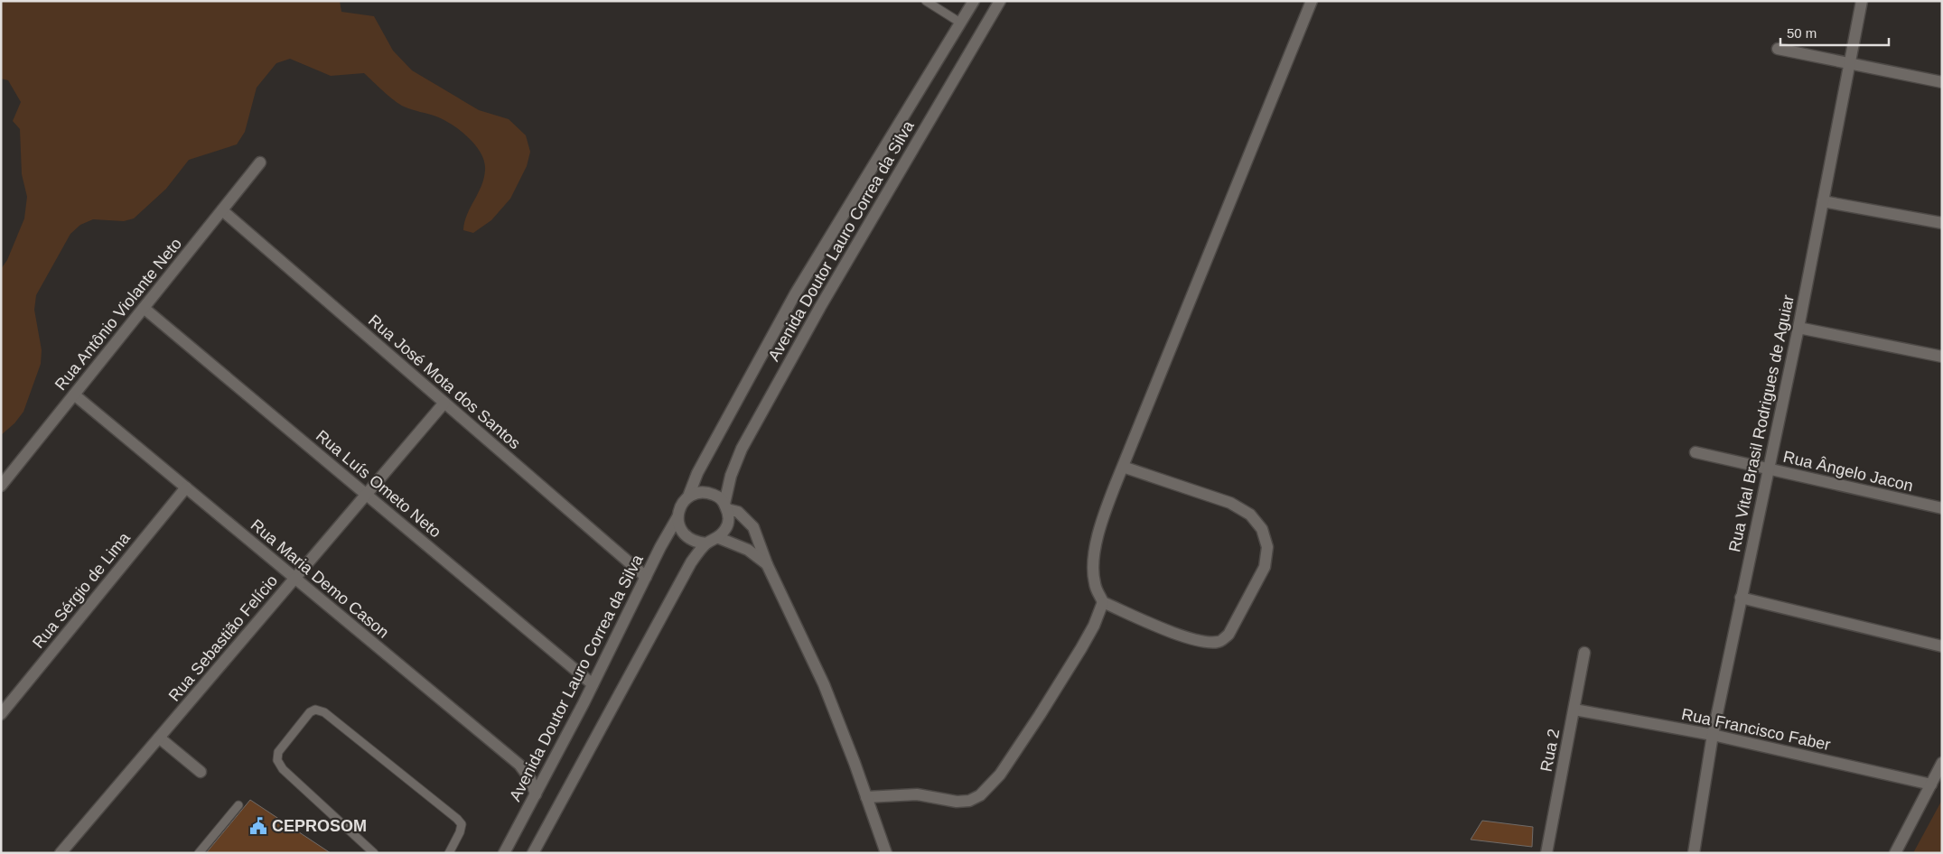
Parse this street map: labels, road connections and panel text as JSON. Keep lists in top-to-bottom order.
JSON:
{
  "streets": {
    "street": [
      "Avenida Doutor Lauro Correa da Silva",
      "Rua Antônio Violante Neto",
      "Rua José Mota dos Santos",
      "Rua Vital Brasil Rodrigues de Aguiar",
      "Rua Ângelo Jacon",
      "Rua Luís Ometo Neto",
      "Rua Maria Demo Cason",
      "Rua Sérgio de Lima",
      "Rua Sebastião Felício",
      "Rua Francisco Faber",
      "Rua 2"
    ]
  },
  "crossings": [
    ["Avenida Doutor Lauro Correa da Silva", "Rua José Mota dos Santos"],
    ["Avenida Doutor Lauro Correa da Silva", "Rua Luís Ometo Neto"],
    ["Avenida Doutor Lauro Correa da Silva", "Rua Maria Demo Cason"],
    ["Rua Antônio Violante Neto", "Rua José Mota dos Santos"],
    ["Rua Antônio Violante Neto", "Rua Luís Ometo Neto"],
    ["Rua Antônio Violante Neto", "Rua Maria Demo Cason"],
    ["Rua José Mota dos Santos", "Rua Sebastião Felício"],
    ["Rua Vital Brasil Rodrigues de Aguiar", "Rua Ângelo Jacon"],
    ["Rua Vital Brasil Rodrigues de Aguiar", "Rua Francisco Faber"],
    ["Rua Luís Ometo Neto", "Rua Sebastião Felício"],
    ["Rua Maria Demo Cason", "Rua Sérgio de Lima"],
    ["Rua Maria Demo Cason", "Rua Sebastião Felício"],
    ["Rua Francisco Faber", "Rua 2"]
  ],
  "places": {
    "public building": ["CEPROSOM"]
  },
  "scale_bar": "50 m"
}
